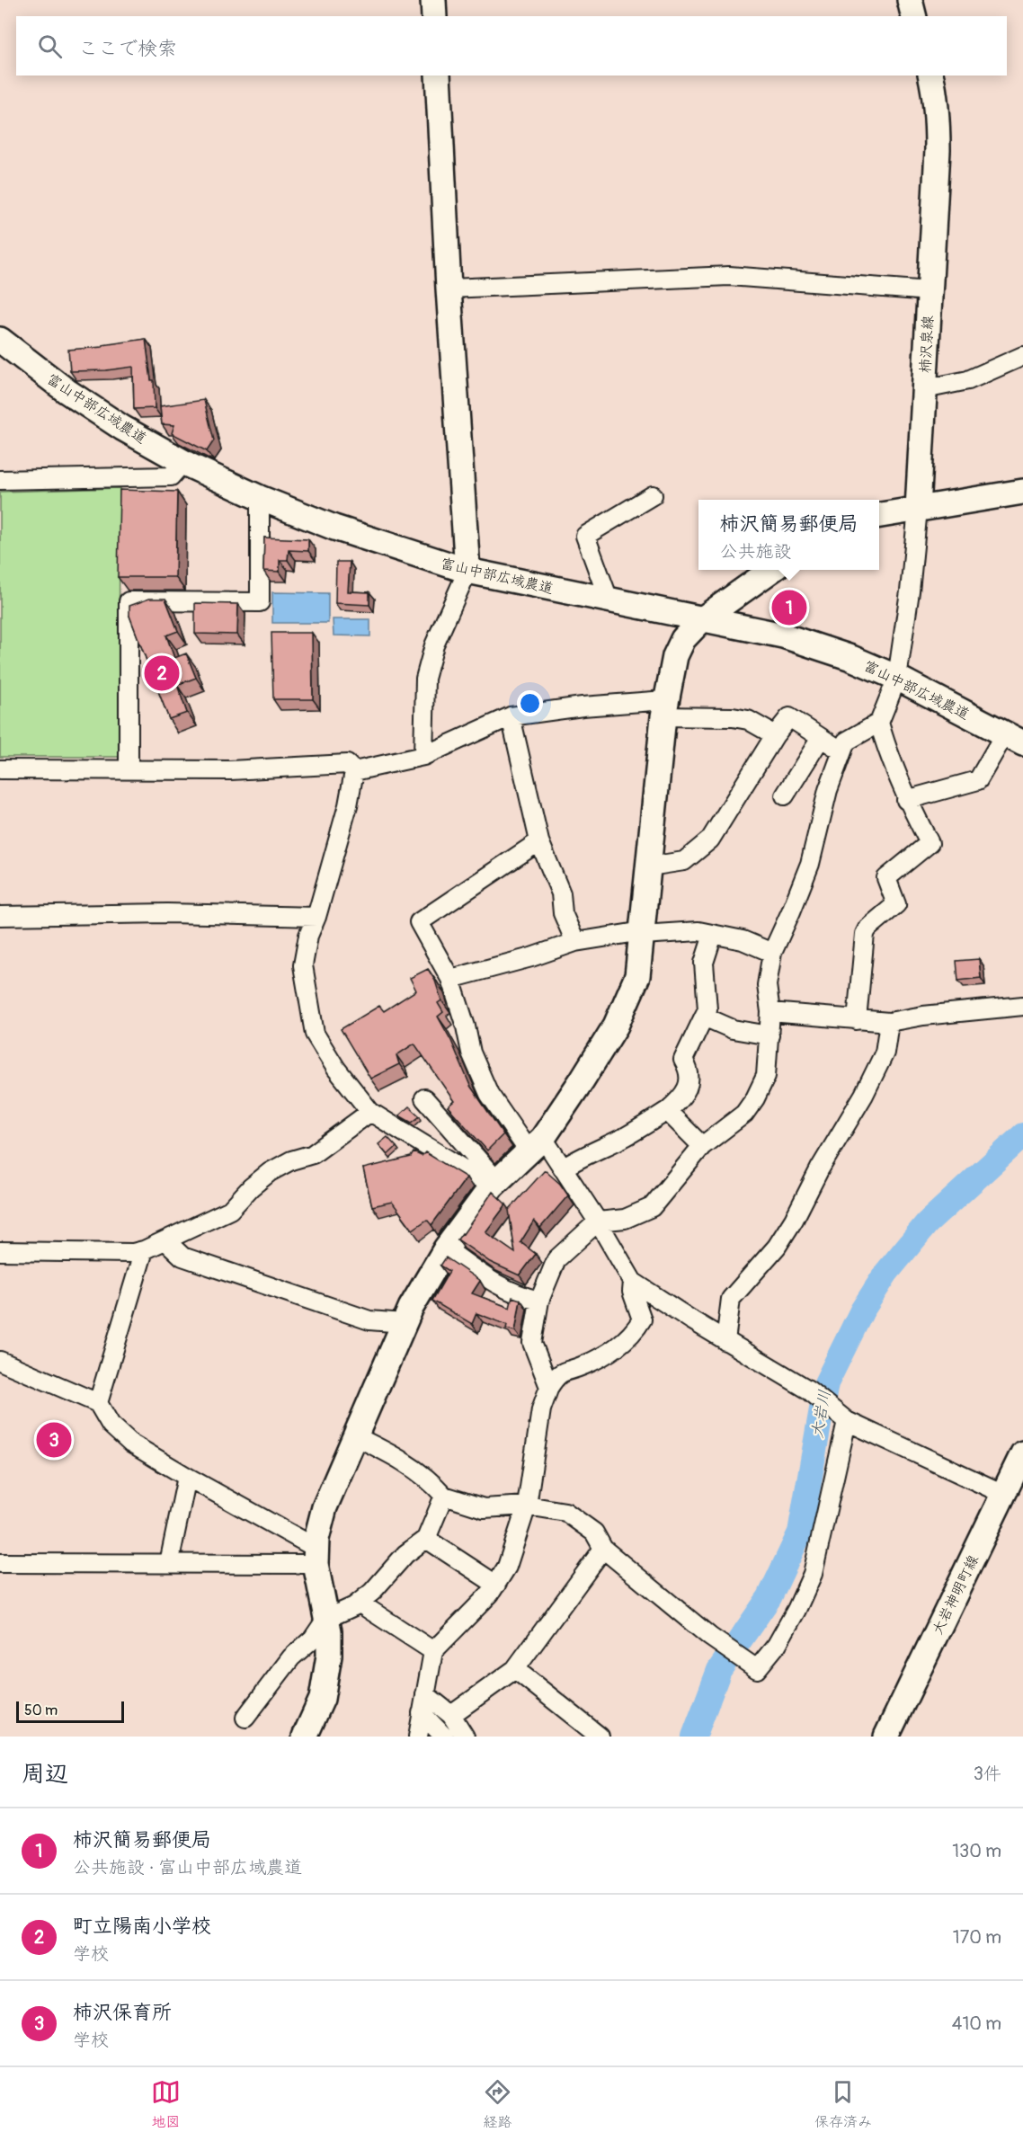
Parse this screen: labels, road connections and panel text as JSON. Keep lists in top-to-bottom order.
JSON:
{
  "streets": {
    "street": ["柿沢泉線", "富山中部広域農道", "大岩神明町線"]
  },
  "water": ["大岩川"],
  "scale_bar": "50 m",
  "page": {
    "search": "ここで検索",
    "popup": ["柿沢簡易郵便局", "公共施設"],
    "pins": ["1", "2", "3"],
    "scale": "50 m",
    "heading": ["周辺", "3件"],
    "list": [
      {
        "mark": "1",
        "name": "柿沢簡易郵便局",
        "note": "公共施設 · 富山中部広域農道",
        "value": "130 m"
      },
      {
        "mark": "2",
        "name": "町立陽南小学校",
        "note": "学校",
        "value": "170 m"
      },
      {
        "mark": "3",
        "name": "柿沢保育所",
        "note": "学校",
        "value": "410 m"
      }
    ],
    "nav": ["地図", "経路", "保存済み"]
  }
}
